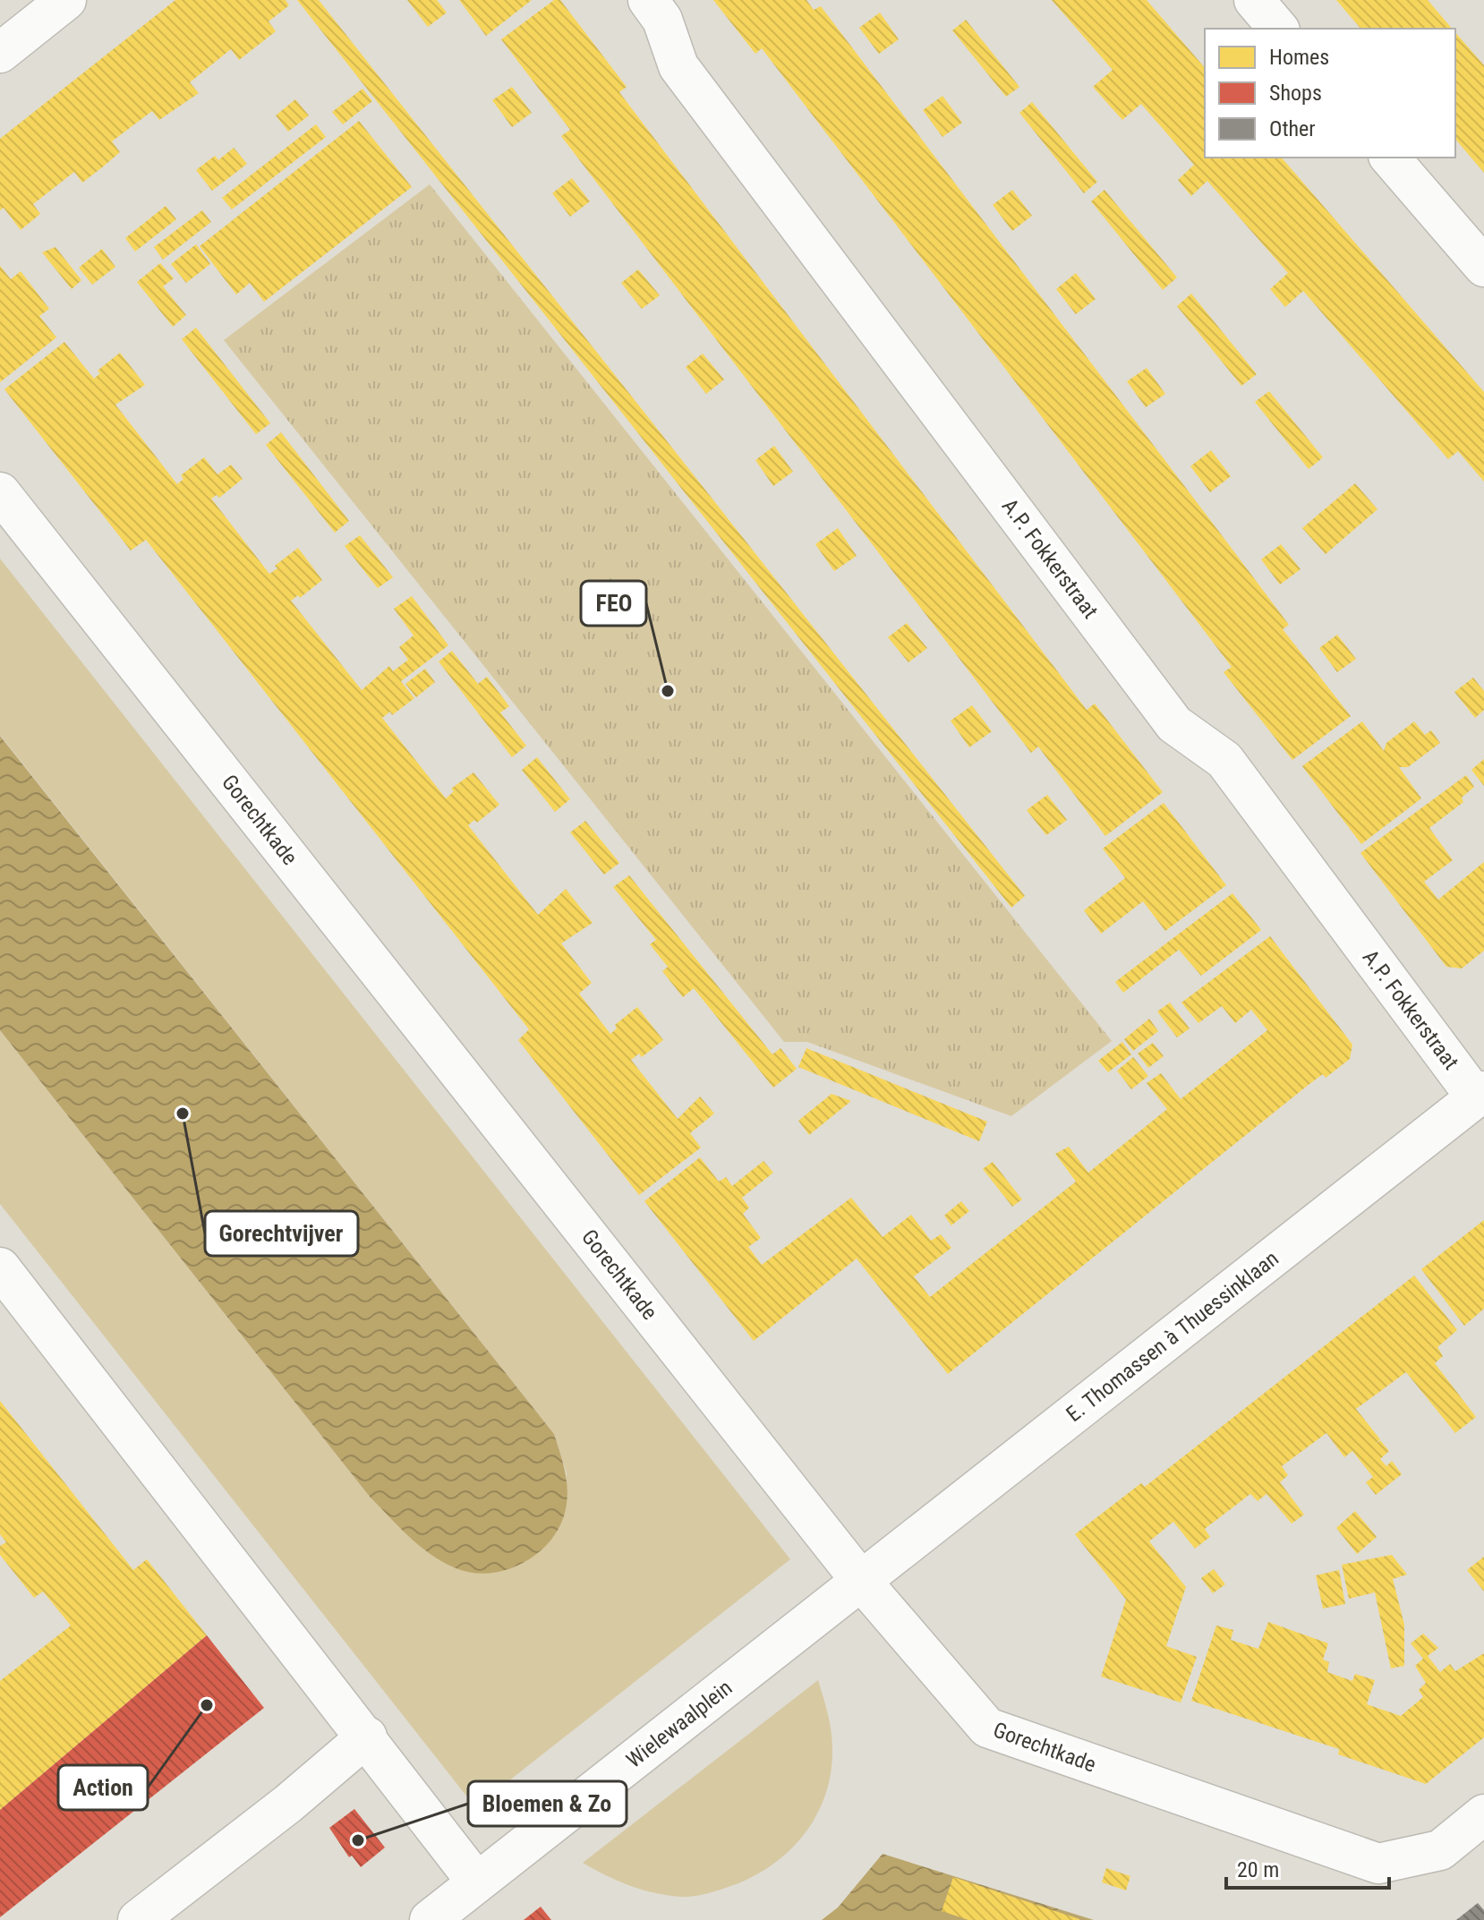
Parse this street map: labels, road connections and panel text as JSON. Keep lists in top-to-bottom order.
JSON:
{
  "streets": {
    "street": [
      "A.P. Fokkerstraat",
      "Gorechtkade",
      "E. Thomassen à Thuessinklaan",
      "Wielewaalplein"
    ]
  },
  "crossings": [
    ["A.P. Fokkerstraat", "E. Thomassen à Thuessinklaan"],
    ["Gorechtkade", "E. Thomassen à Thuessinklaan"],
    ["Gorechtkade", "Wielewaalplein"],
    ["E. Thomassen à Thuessinklaan", "Wielewaalplein"]
  ],
  "places": [
    "FEO",
    "Gorechtvijver",
    "Action",
    "Bloemen & Zo"
  ],
  "legend": ["Homes", "Shops", "Other"],
  "scale_bar": "20 m"
}
